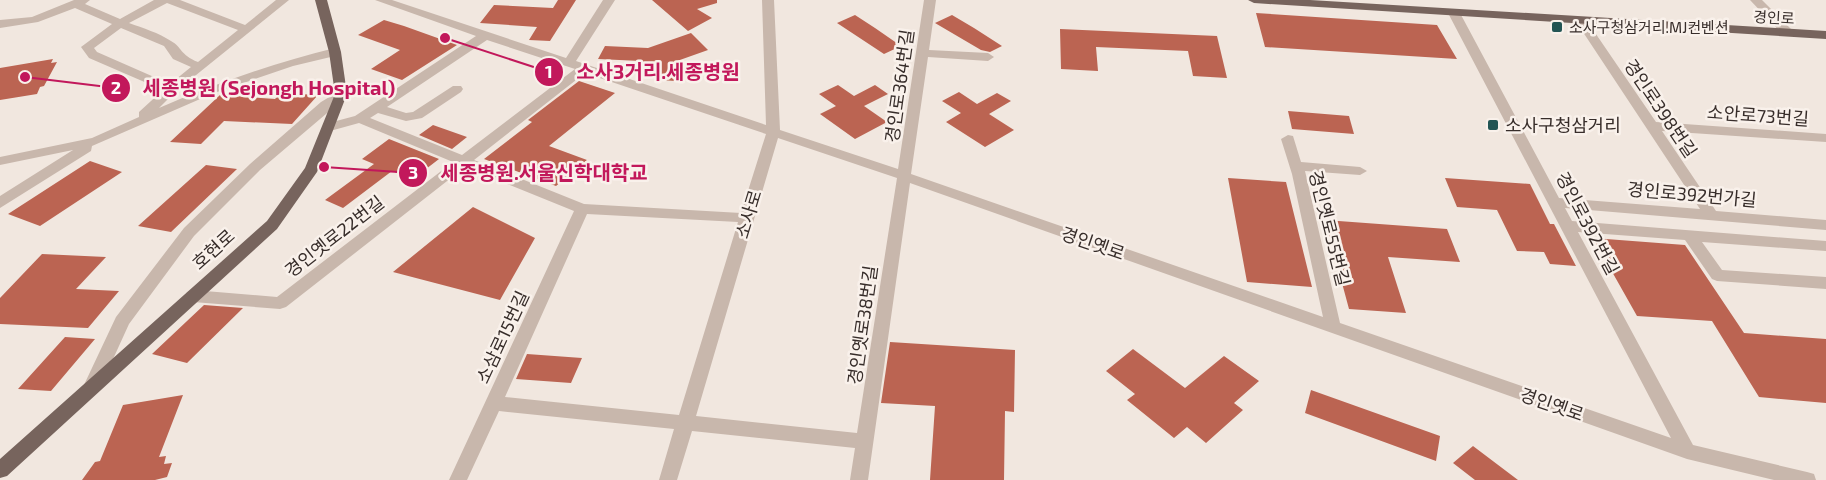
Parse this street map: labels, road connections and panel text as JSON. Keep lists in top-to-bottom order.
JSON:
{
  "streets": {
    "main road": ["경인로", "호현로"],
    "street": [
      "경인로364번길",
      "경인로398번길",
      "소안로73번길",
      "경인로392번가길",
      "소사로",
      "경인로392번길",
      "경인옛로55번길",
      "경인옛로22번길",
      "경인옛로",
      "경인옛로38번길",
      "소삼로15번길"
    ]
  },
  "crossings": [
    ["경인로", "경인로398번길"],
    ["경인로", "경인로392번길"],
    ["경인로364번길", "경인옛로"],
    ["경인로364번길", "경인옛로38번길"],
    ["경인로398번길", "소안로73번길"],
    ["경인로398번길", "경인로392번가길"],
    ["경인로392번가길", "경인로392번길"],
    ["소사로", "경인옛로"],
    ["경인로392번길", "경인옛로"],
    ["경인옛로55번길", "경인옛로"],
    ["경인옛로22번길", "경인옛로"],
    ["경인옛로22번길", "호현로"],
    ["경인옛로", "경인옛로38번길"]
  ],
  "places": {
    "transit": ["소사구청삼거리.MJ컨벤션", "소사구청삼거리"],
    "other": ["소사3거리.세종병원", "세종병원 (Sejongh Hospital)", "세종병원.서울신학대학교"]
  }
}
